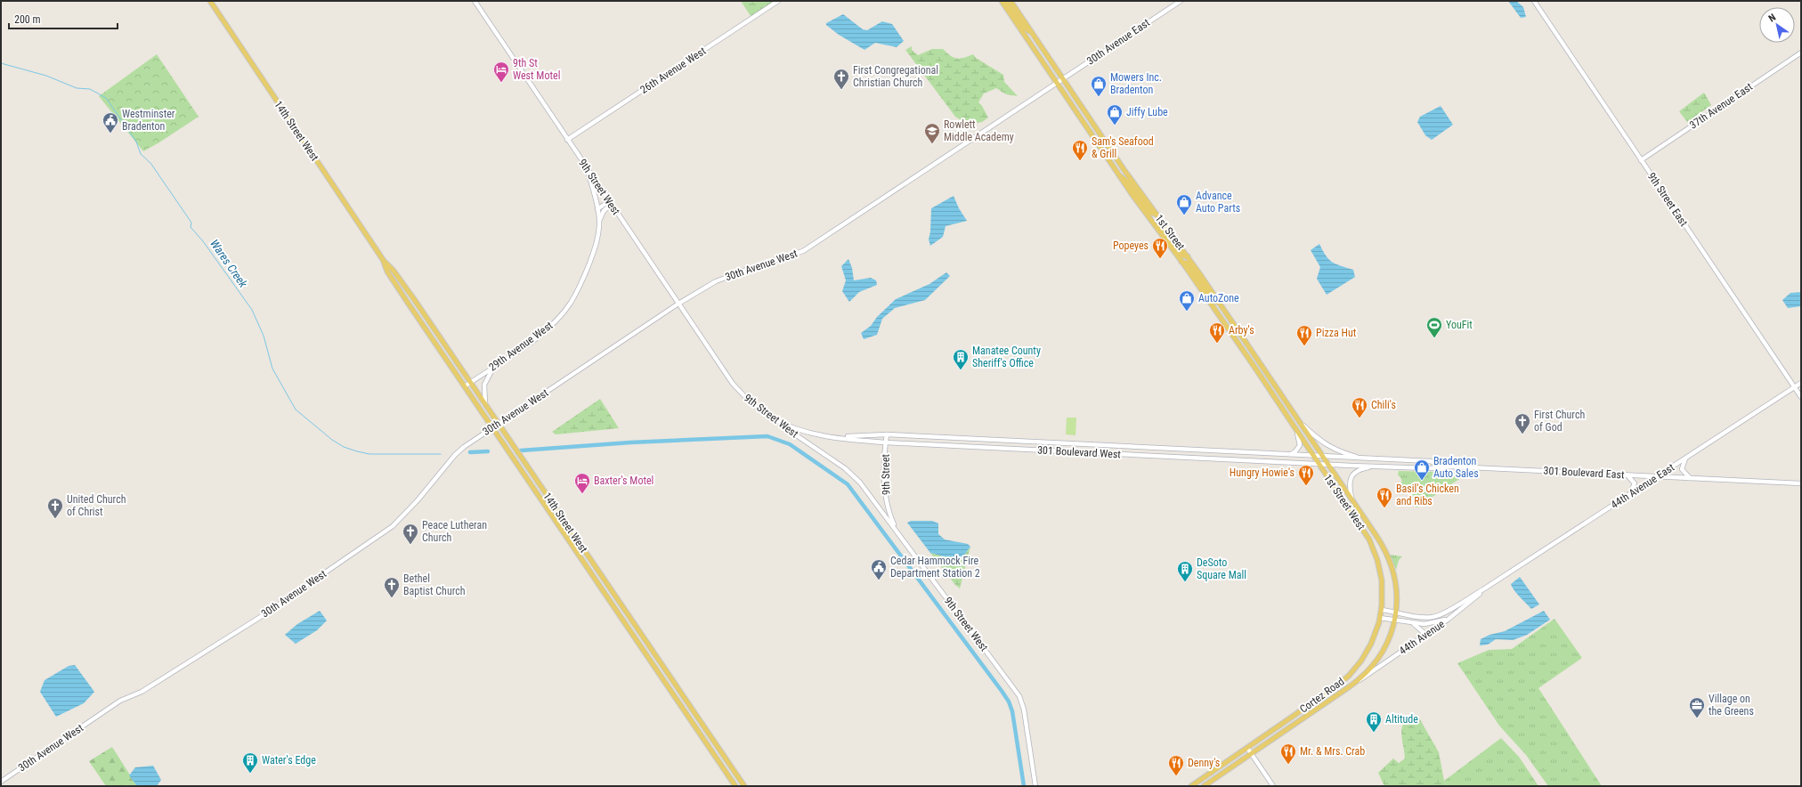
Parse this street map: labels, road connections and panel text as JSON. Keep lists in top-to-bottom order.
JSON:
{
  "streets": {
    "main road": [
      "30th Avenue East",
      "26th Avenue West",
      "37th Avenue East",
      "14th Street West",
      "9th Street West",
      "9th Street East",
      "1st Street",
      "30th Avenue West",
      "29th Avenue West",
      "301 Boulevard West",
      "301 Boulevard East",
      "9th Street",
      "44th Avenue East",
      "1st Street West",
      "44th Avenue",
      "Cortez Road"
    ]
  },
  "crossings": [
    ["30th Avenue East", "1st Street"],
    ["30th Avenue East", "30th Avenue West"],
    ["26th Avenue West", "9th Street West"],
    ["37th Avenue East", "9th Street East"],
    ["14th Street West", "30th Avenue West"],
    ["14th Street West", "29th Avenue West"],
    ["9th Street West", "30th Avenue West"],
    ["9th Street West", "29th Avenue West"],
    ["9th Street West", "301 Boulevard West"],
    ["9th Street West", "9th Street"],
    ["9th Street East", "44th Avenue East"],
    ["1st Street", "30th Avenue West"],
    ["1st Street", "301 Boulevard West"],
    ["1st Street", "301 Boulevard East"],
    ["1st Street", "1st Street West"],
    ["1st Street", "Cortez Road"],
    ["301 Boulevard West", "301 Boulevard East"],
    ["301 Boulevard West", "9th Street"],
    ["301 Boulevard West", "1st Street West"],
    ["301 Boulevard East", "44th Avenue East"],
    ["301 Boulevard East", "1st Street West"],
    ["44th Avenue East", "44th Avenue"],
    ["1st Street West", "Cortez Road"],
    ["44th Avenue", "Cortez Road"]
  ],
  "water": ["Wares Creek"],
  "places": {
    "hotel": ["9th St West Motel", "Baxter's Motel"],
    "church": [
      "First Congregational Christian Church",
      "First Church of God",
      "United Church of Christ",
      "Peace Lutheran Church",
      "Bethel Baptist Church"
    ],
    "shop": [
      "Mowers Inc. Bradenton",
      "Jiffy Lube",
      "Advance Auto Parts",
      "AutoZone",
      "Bradenton Auto Sales"
    ],
    "public building": ["Westminster Bradenton", "Cedar Hammock Fire Department Station 2"],
    "school or university": ["Rowlett Middle Academy"],
    "restaurant": [
      "Sam's Seafood & Grill",
      "Popeyes",
      "Arby's",
      "Pizza Hut",
      "Chili's",
      "Hungry Howie's",
      "Basil's Chicken and Ribs",
      "Mr. & Mrs. Crab",
      "Denny's"
    ],
    "sports": ["YouFit"],
    "building": [
      "Manatee County Sheriff's Office",
      "DeSoto Square Mall",
      "Altitude",
      "Water's Edge"
    ],
    "office": ["Village on the Greens"]
  },
  "scale_bar": "200 m",
  "north": "top left"
}
